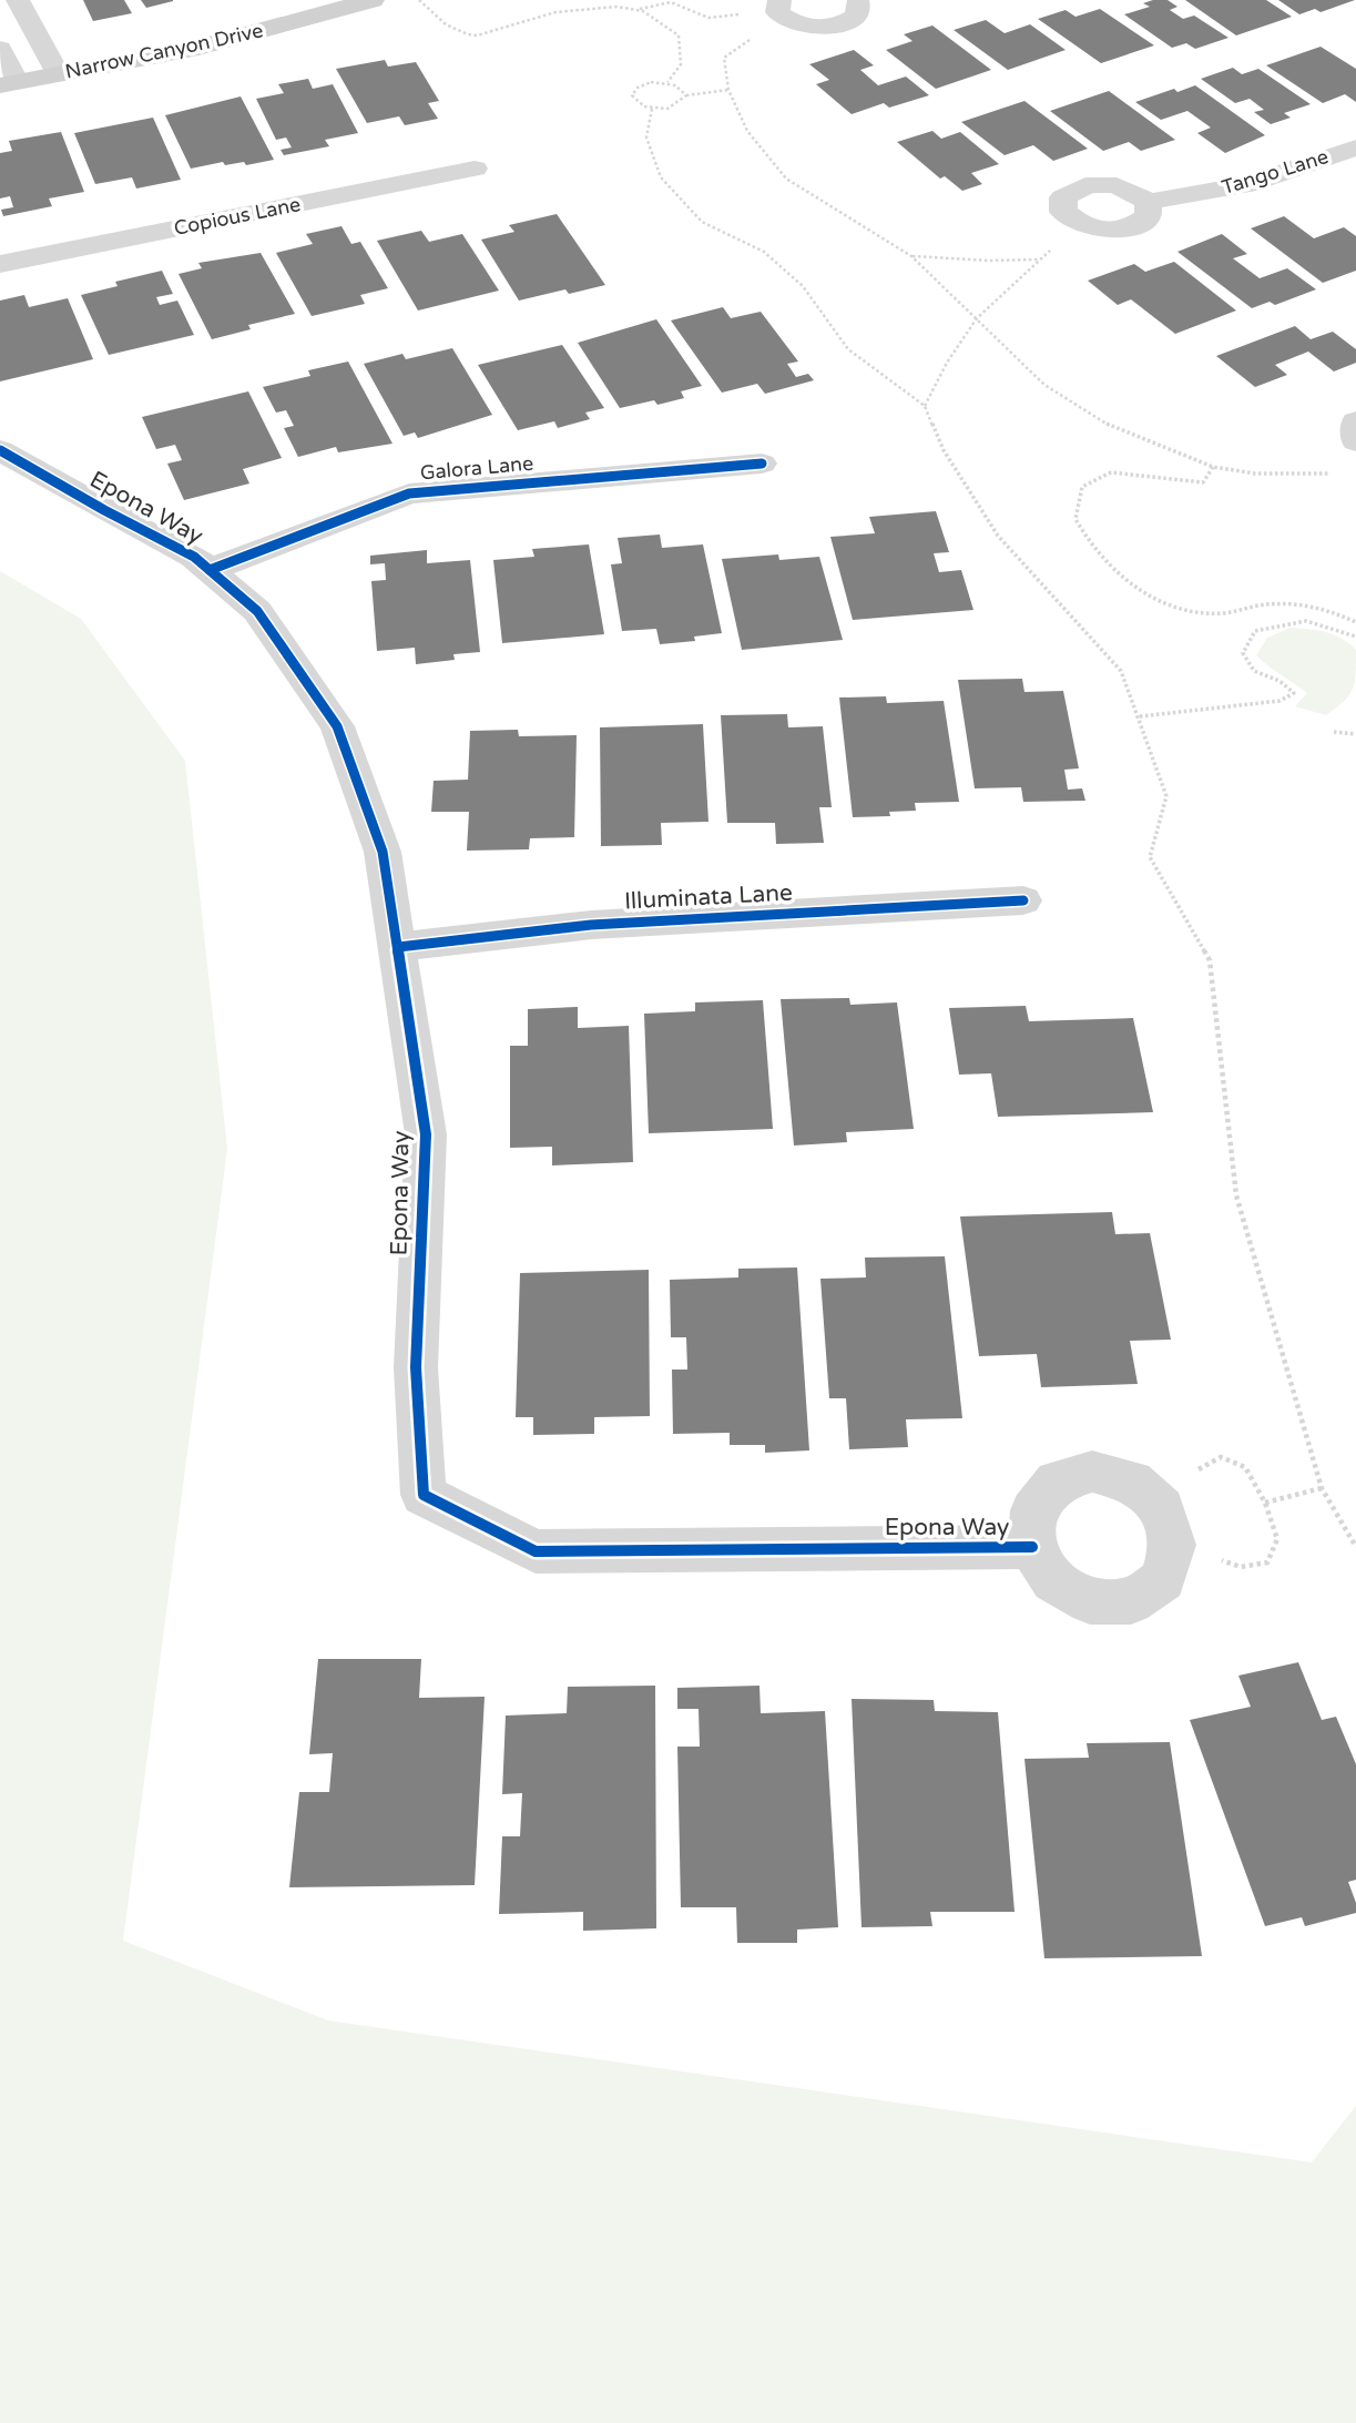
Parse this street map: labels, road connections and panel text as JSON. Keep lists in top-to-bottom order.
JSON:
{
  "streets": {
    "street": [
      "Narrow Canyon Drive",
      "Tango Lane",
      "Copious Lane",
      "Galora Lane",
      "Epona Way",
      "Illuminata Lane"
    ]
  },
  "crossings": [
    ["Galora Lane", "Epona Way"],
    ["Epona Way", "Illuminata Lane"]
  ]
}
